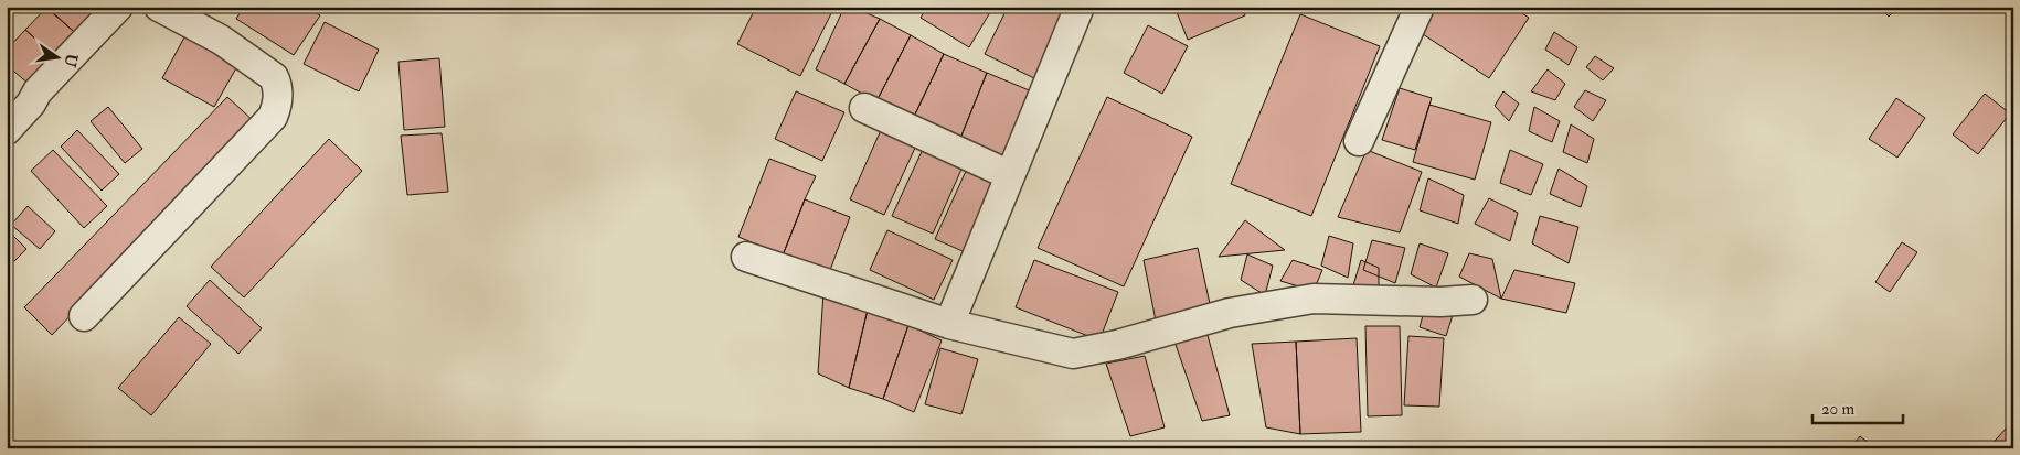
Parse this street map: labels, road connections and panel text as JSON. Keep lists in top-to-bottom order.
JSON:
{
  "scale_bar": "20 m",
  "north": "right"
}
